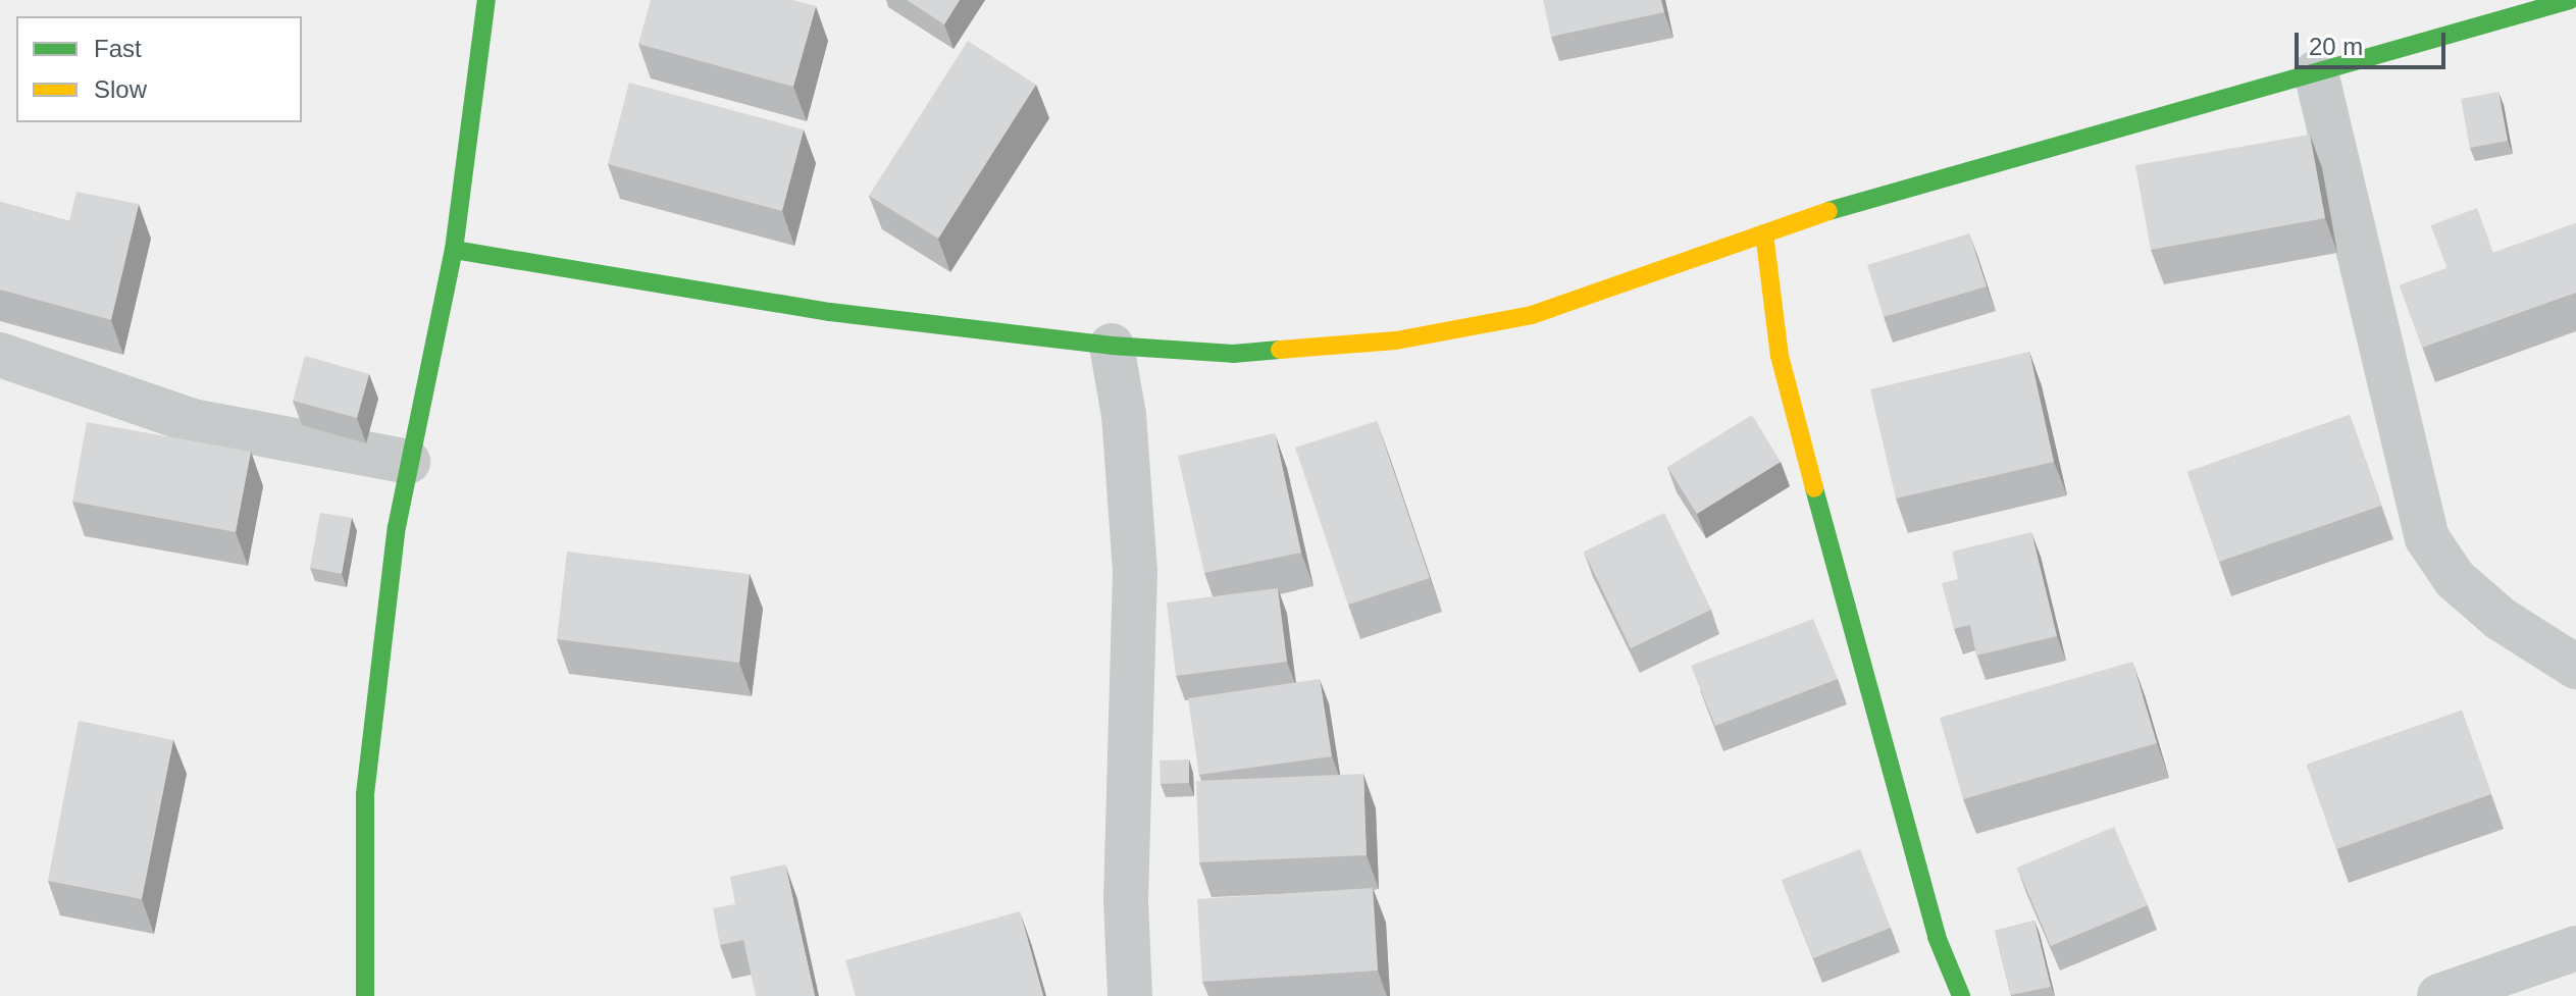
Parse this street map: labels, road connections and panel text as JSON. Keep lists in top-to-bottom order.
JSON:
{
  "legend": ["Fast", "Slow"],
  "scale_bar": "20 m"
}
